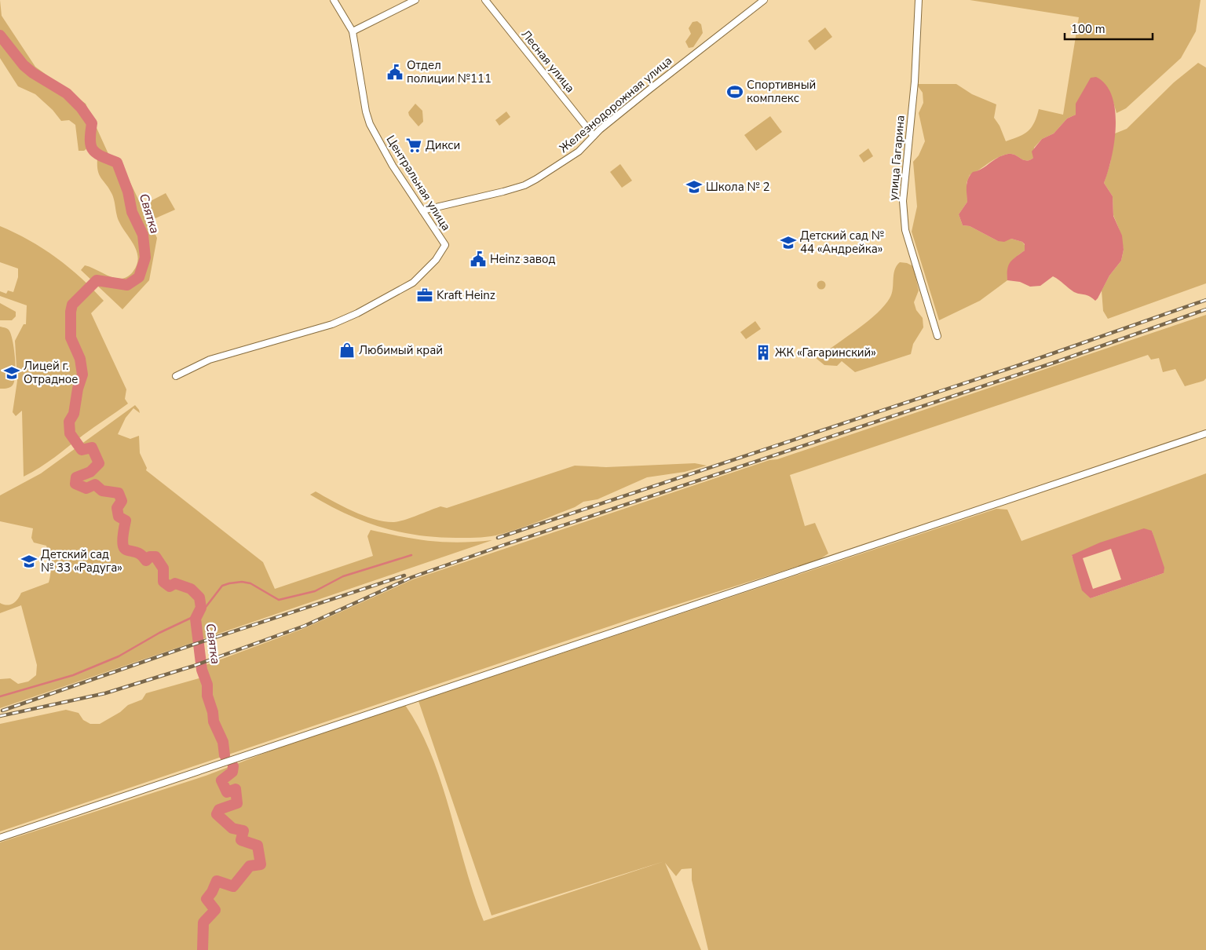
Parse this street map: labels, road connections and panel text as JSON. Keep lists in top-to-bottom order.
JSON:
{
  "streets": {
    "street": [
      "Лесная улица",
      "Железнодорожная улица",
      "улица Гагарина",
      "Центральная улица"
    ]
  },
  "crossings": [
    ["Лесная улица", "Железнодорожная улица"],
    ["Железнодорожная улица", "Центральная улица"]
  ],
  "water": ["Святка"],
  "places": {
    "public building": ["Отдел полиции №111", "Heinz завод"],
    "sports": ["Спортивный комплекс"],
    "supermarket": ["Дикси"],
    "school or university": [
      "Школа № 2",
      "Детский сад № 44 «Андрейка»",
      "Лицей г. Отрадное",
      "Детский сад № 33 «Радуга»"
    ],
    "office": ["Kraft Heinz"],
    "shop": ["Любимый край"],
    "building": ["ЖК «Гагаринский»"]
  },
  "scale_bar": "100 m"
}
